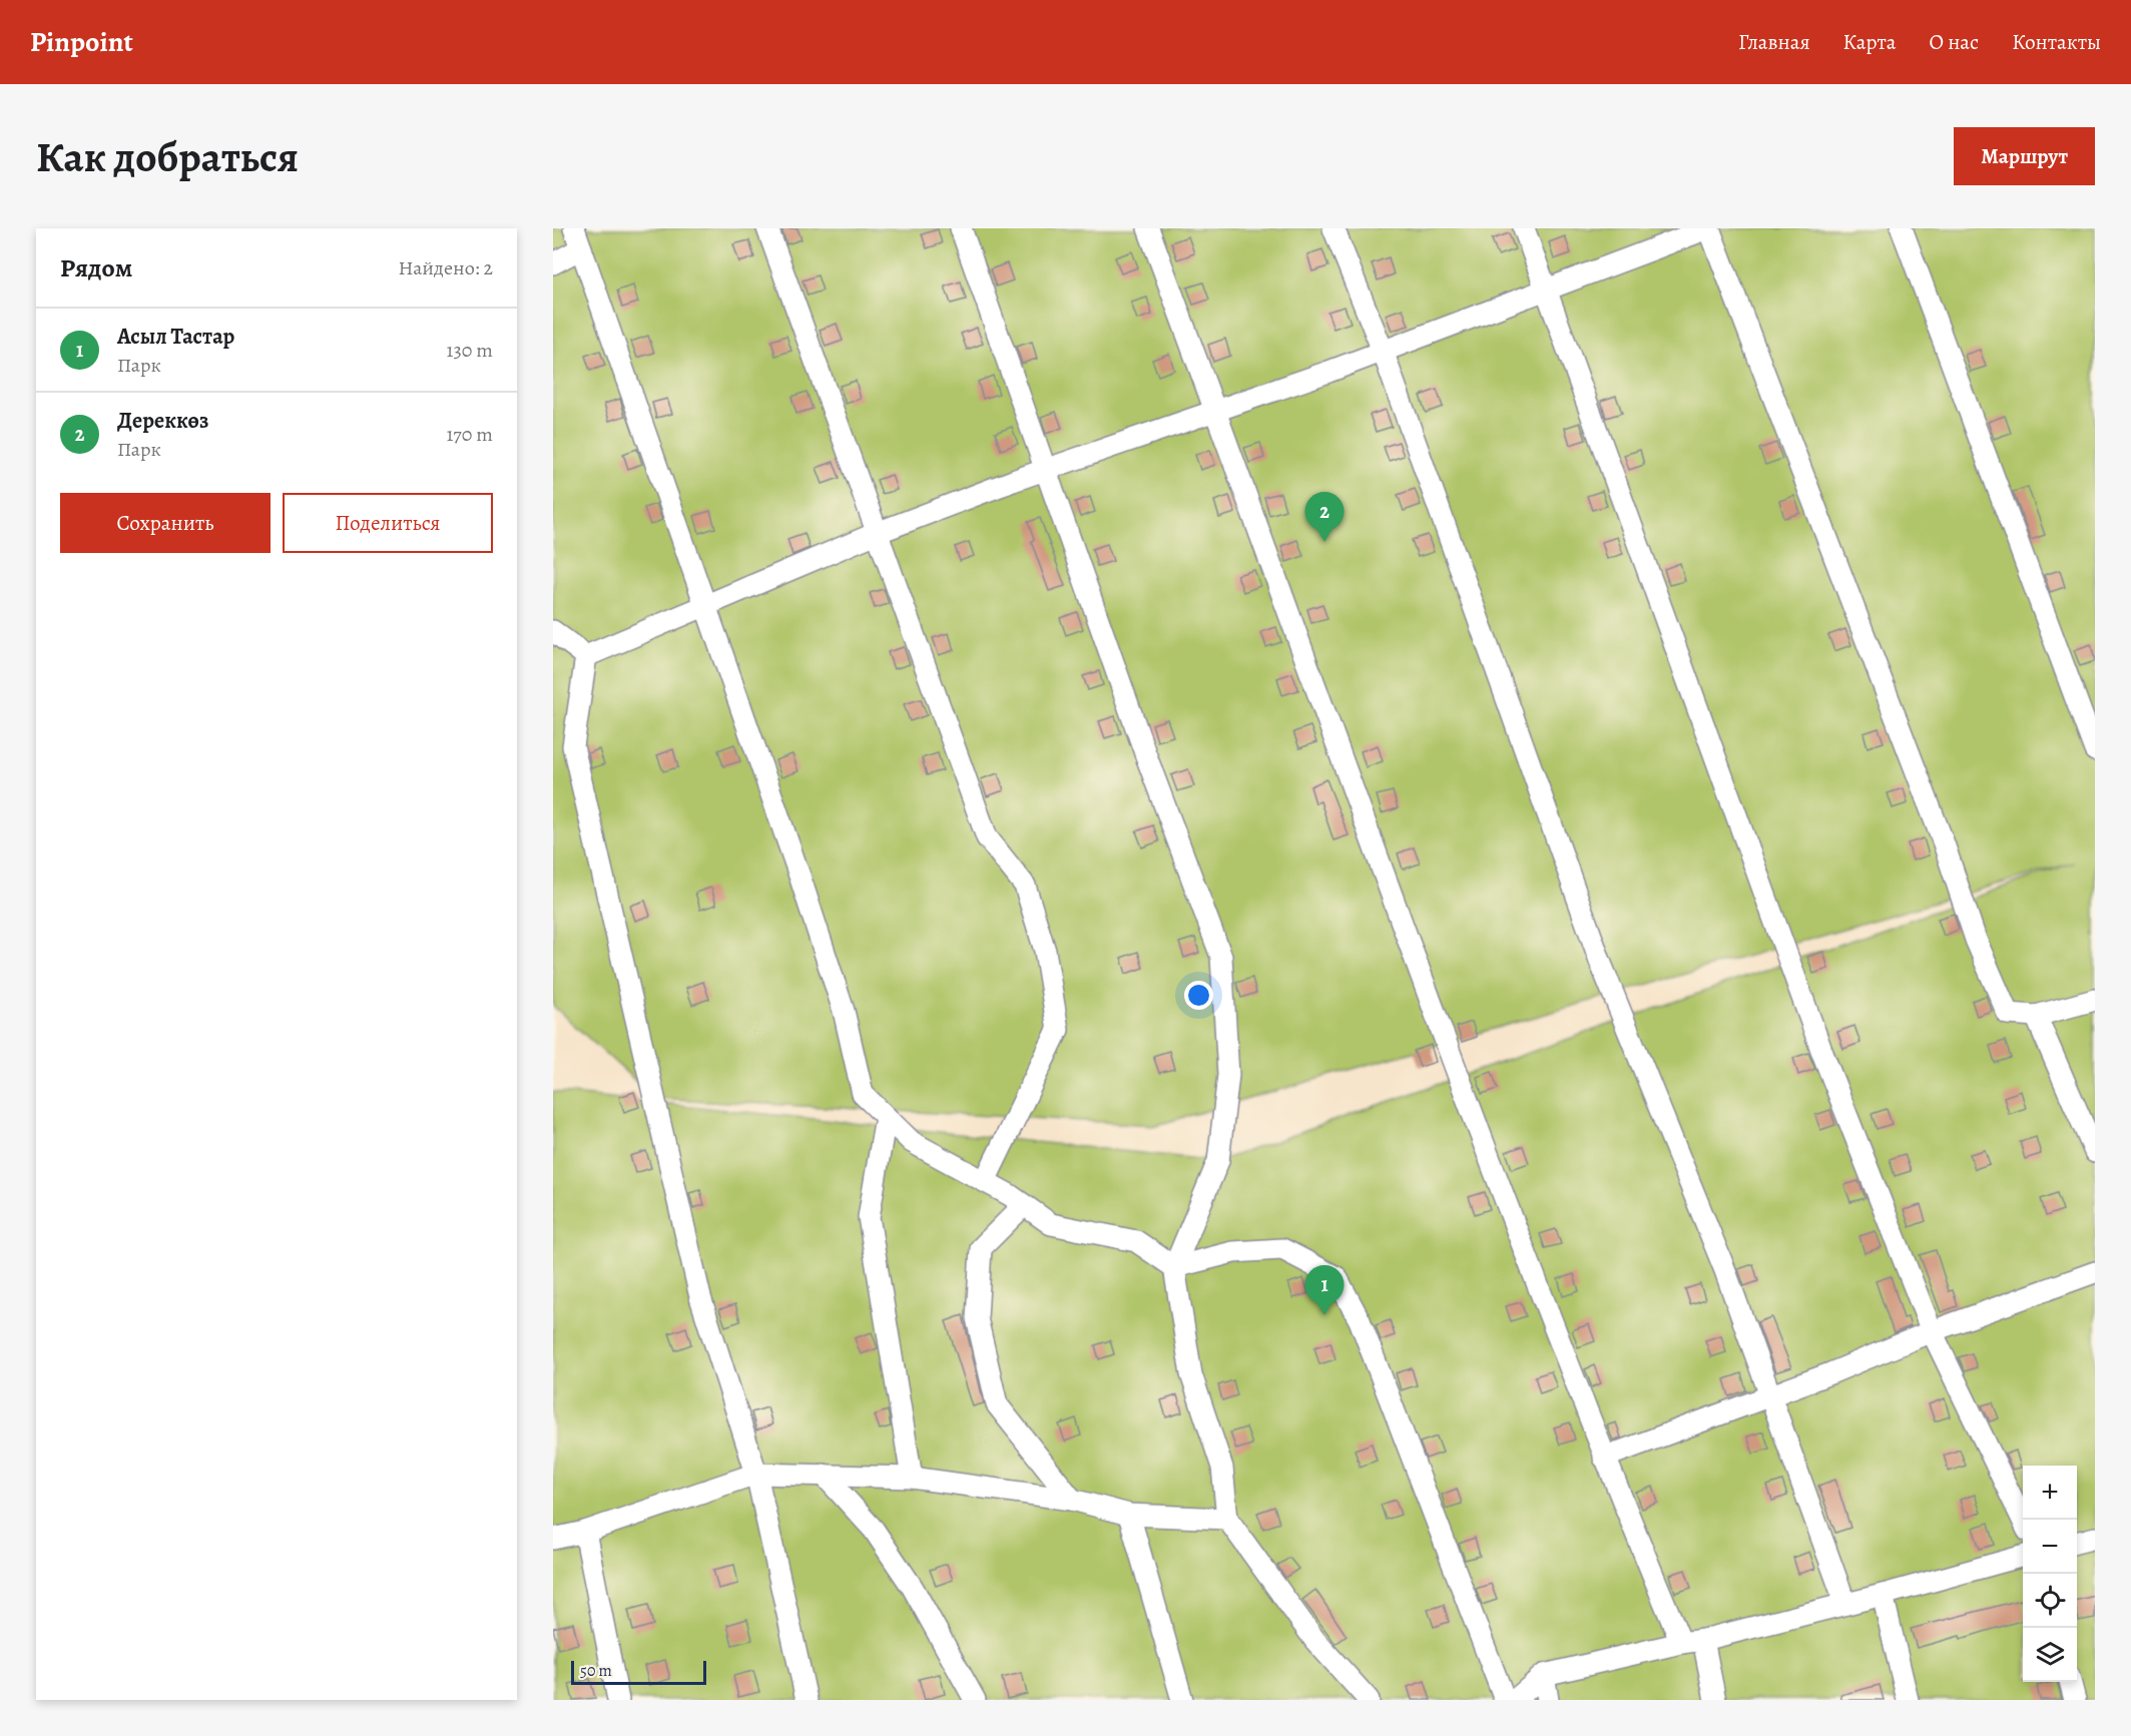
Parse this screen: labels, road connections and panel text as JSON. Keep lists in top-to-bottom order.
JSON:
{
  "scale_bar": "50 m",
  "page": {
    "header": "Pinpoint",
    "nav": [
      "Главная",
      "Карта",
      "О нас",
      "Контакты"
    ],
    "buttons": [
      "Маршрут",
      ["Сохранить", "Поделиться"]
    ],
    "title": "Как добраться",
    "heading": ["Рядом", "Найдено: 2"],
    "list": [
      {
        "mark": "1",
        "name": "Асыл Тастар",
        "note": "Парк",
        "value": "130 m"
      },
      {
        "mark": "2",
        "name": "Дереккөз",
        "note": "Парк",
        "value": "170 m"
      }
    ],
    "pins": ["2", "1"],
    "map_buttons": ["+", "−"],
    "scale": "50 m"
  }
}
